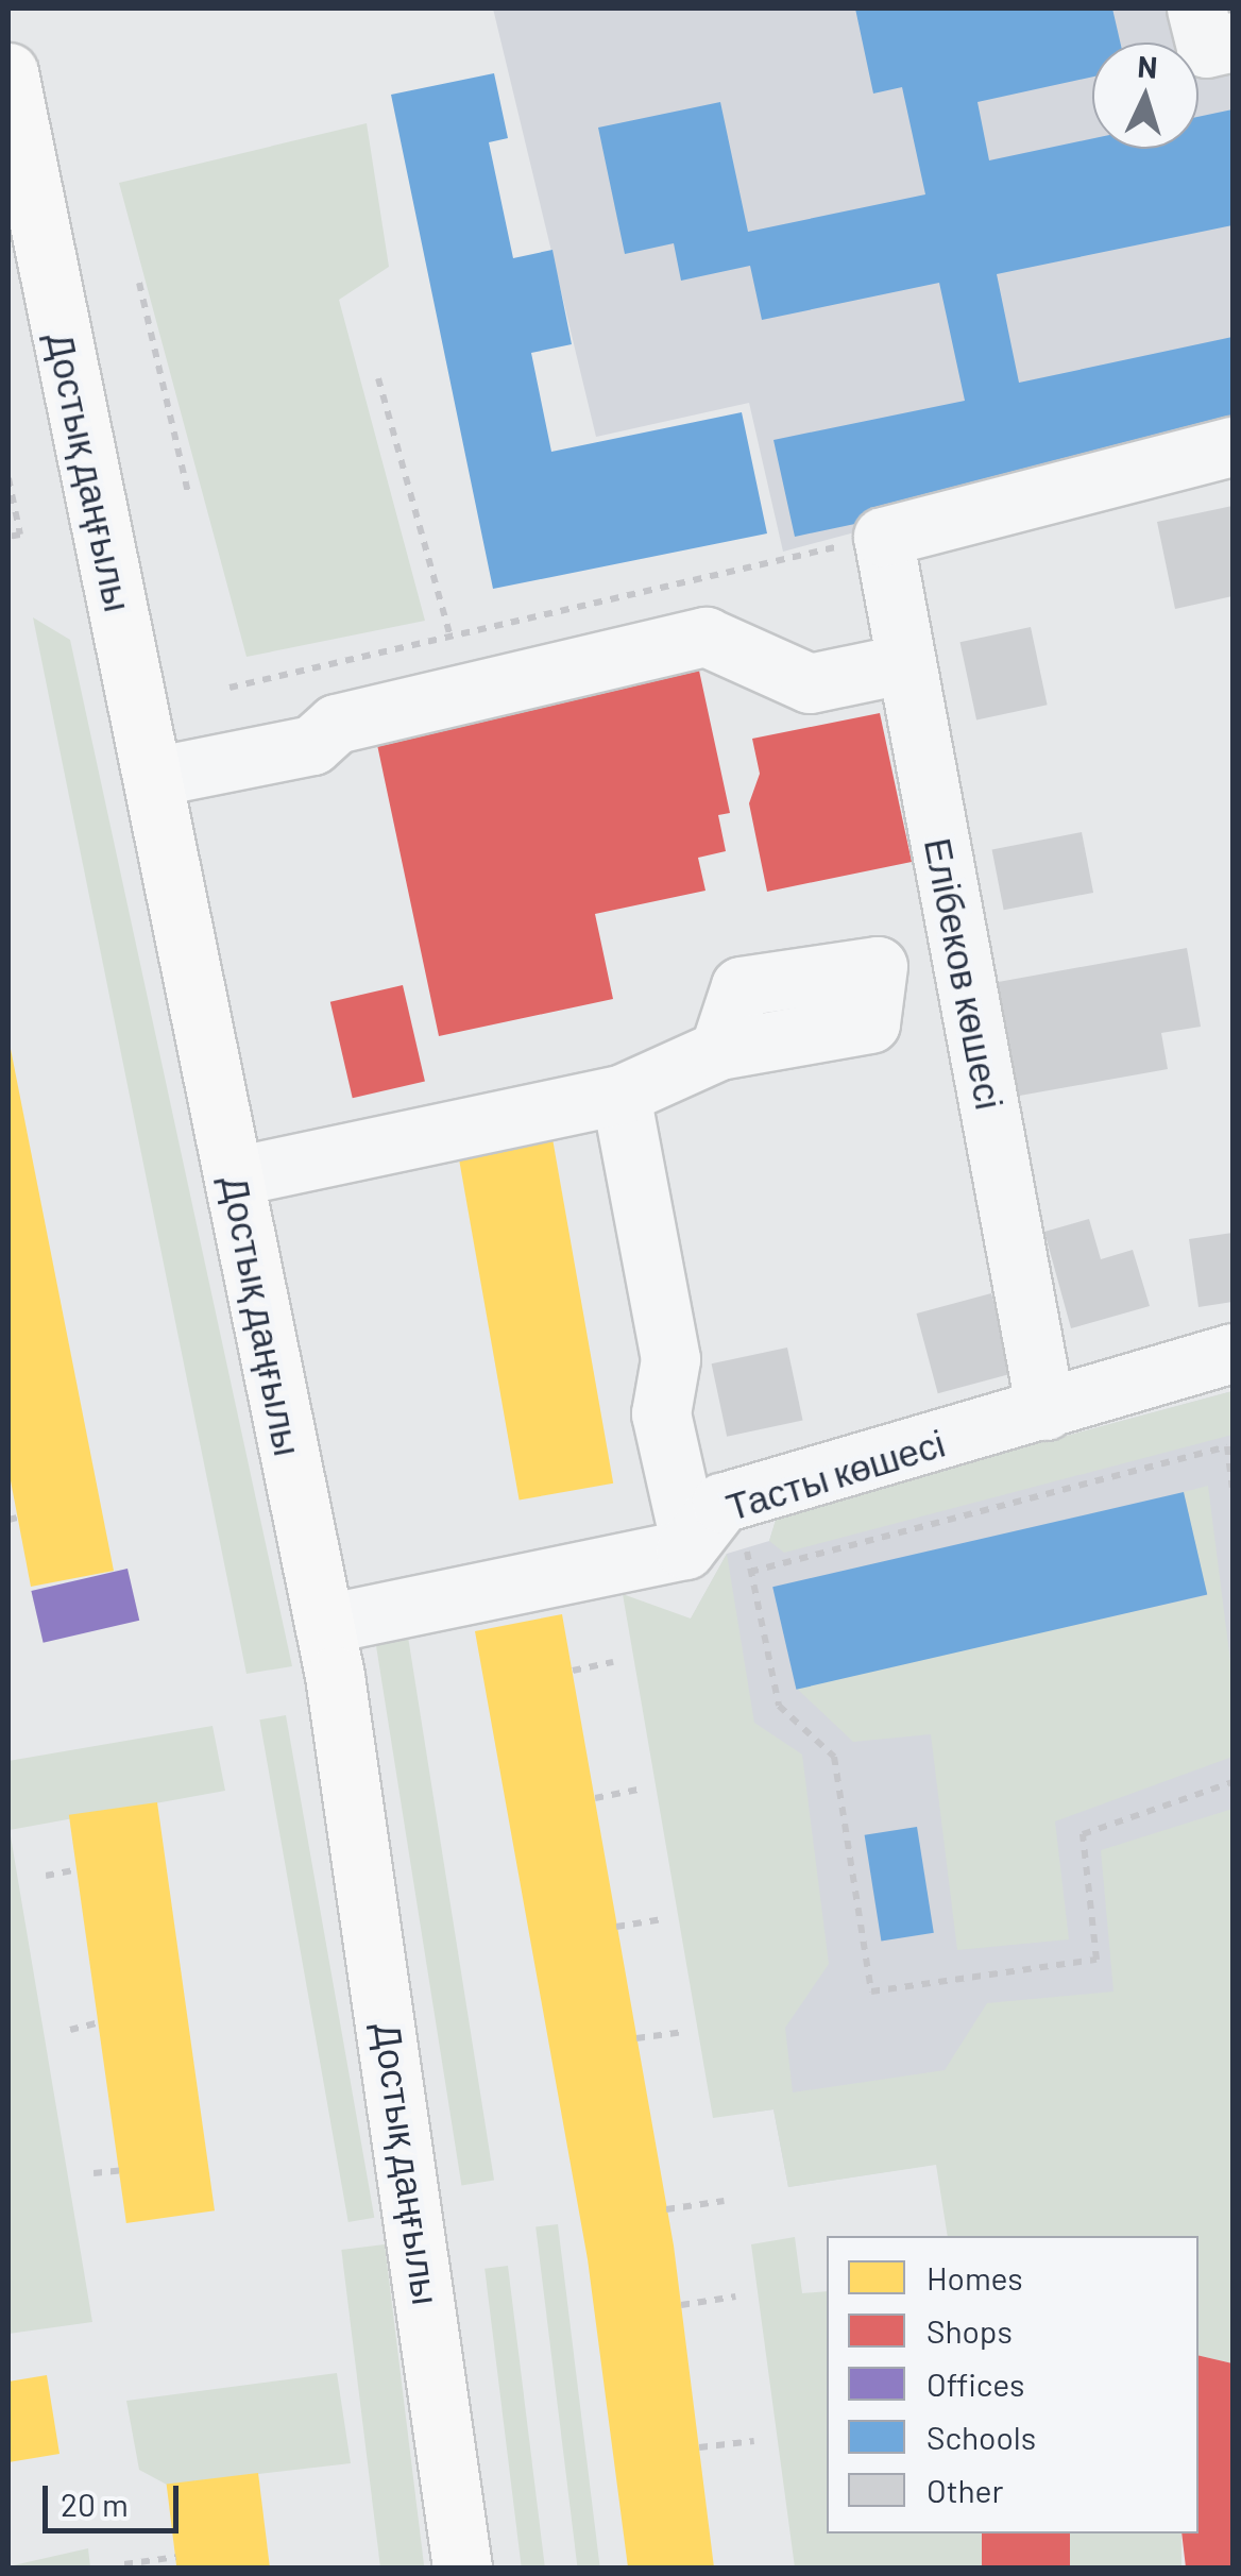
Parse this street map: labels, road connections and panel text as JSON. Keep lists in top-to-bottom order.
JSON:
{
  "streets": {
    "main road": ["Достық даңғылы"],
    "street": ["Елібеков көшесі", "Тасты көшесі"]
  },
  "crossings": [
    ["Достық даңғылы", "Тасты көшесі"],
    ["Елібеков көшесі", "Тасты көшесі"]
  ],
  "legend": [
    "Homes",
    "Shops",
    "Offices",
    "Schools",
    "Other"
  ],
  "scale_bar": "20 m",
  "north": "top"
}
